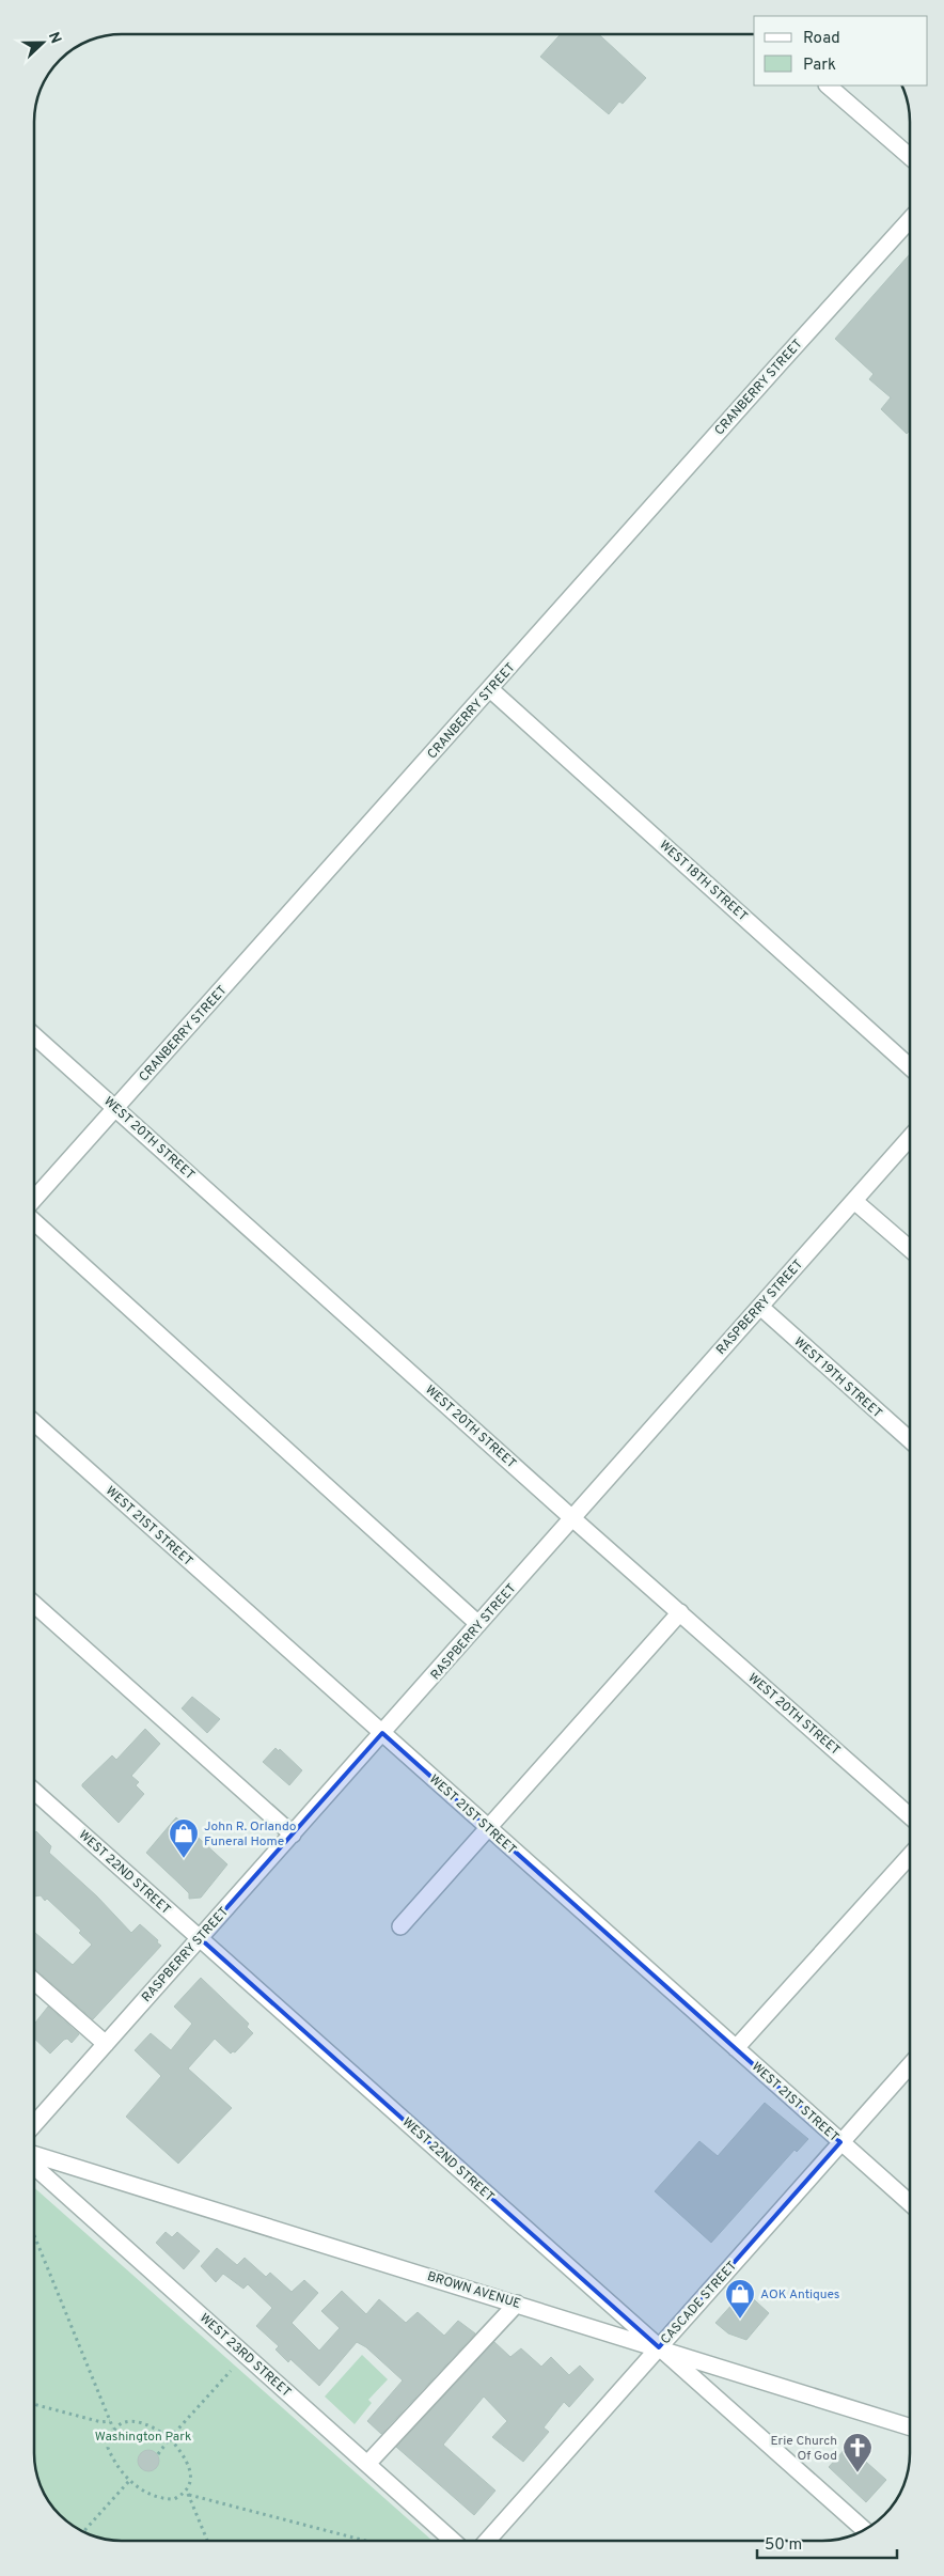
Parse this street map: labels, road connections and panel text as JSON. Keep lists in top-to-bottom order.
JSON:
{
  "streets": {
    "street": [
      "CRANBERRY STREET",
      "WEST 18TH STREET",
      "WEST 20TH STREET",
      "RASPBERRY STREET",
      "WEST 19TH STREET",
      "WEST 21ST STREET",
      "WEST 22ND STREET",
      "BROWN AVENUE",
      "CASCADE STREET",
      "WEST 23RD STREET"
    ]
  },
  "crossings": [
    ["CRANBERRY STREET", "WEST 18TH STREET"],
    ["CRANBERRY STREET", "WEST 20TH STREET"],
    ["WEST 20TH STREET", "RASPBERRY STREET"],
    ["RASPBERRY STREET", "WEST 19TH STREET"],
    ["RASPBERRY STREET", "WEST 21ST STREET"],
    ["RASPBERRY STREET", "WEST 22ND STREET"],
    ["WEST 21ST STREET", "CASCADE STREET"],
    ["WEST 22ND STREET", "BROWN AVENUE"],
    ["WEST 22ND STREET", "CASCADE STREET"],
    ["BROWN AVENUE", "CASCADE STREET"]
  ],
  "parks": ["Washington Park"],
  "places": {
    "shop": ["John R. Orlando Funeral Home", "AOK Antiques"],
    "church": ["Erie Church Of God"]
  },
  "legend": ["Road", "Park"],
  "scale_bar": "50 m",
  "north": "right"
}
